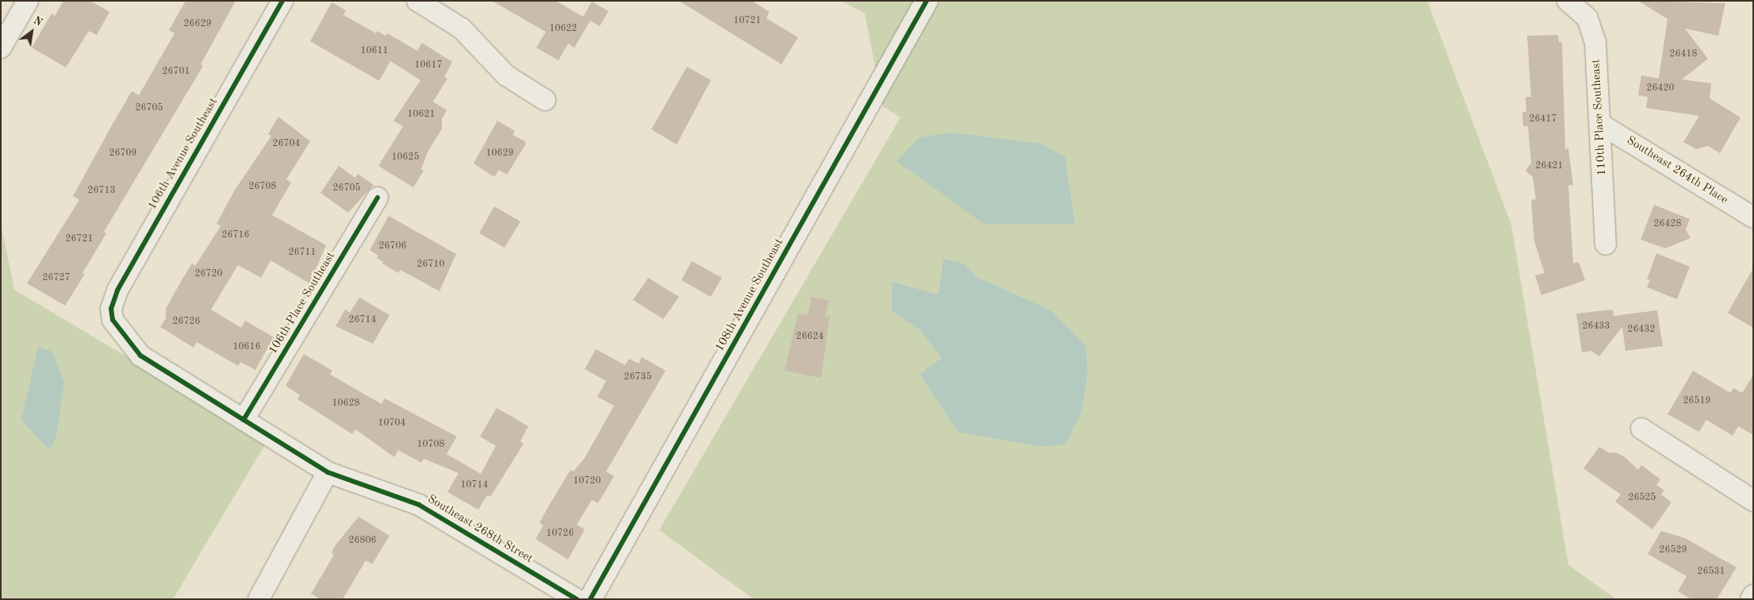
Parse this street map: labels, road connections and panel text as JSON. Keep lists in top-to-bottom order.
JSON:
{
  "streets": {
    "street": [
      "110th Place Southeast",
      "106th Avenue Southeast",
      "Southeast 264th Place",
      "108th Avenue Southeast",
      "106th Place Southeast",
      "Southeast 268th Street"
    ]
  },
  "crossings": [
    ["110th Place Southeast", "Southeast 264th Place"],
    ["106th Avenue Southeast", "Southeast 268th Street"],
    ["106th Place Southeast", "Southeast 268th Street"]
  ],
  "house_numbers": [
    "10721",
    "26629",
    "10622",
    "10611",
    "26418",
    "10617",
    "26701",
    "26420",
    "26705",
    "10621",
    "26417",
    "26704",
    "26709",
    "10629",
    "10625",
    "26421",
    "26708",
    "26705",
    "26713",
    "26428",
    "26716",
    "26721",
    "26706",
    "26711",
    "26710",
    "26720",
    "26727",
    "26714",
    "26726",
    "26433",
    "26432",
    "26624",
    "10616",
    "26735",
    "26519",
    "10628",
    "10704",
    "10708",
    "10720",
    "10714",
    "26525",
    "10726",
    "26806",
    "26529",
    "26531"
  ],
  "north": "top right"
}
